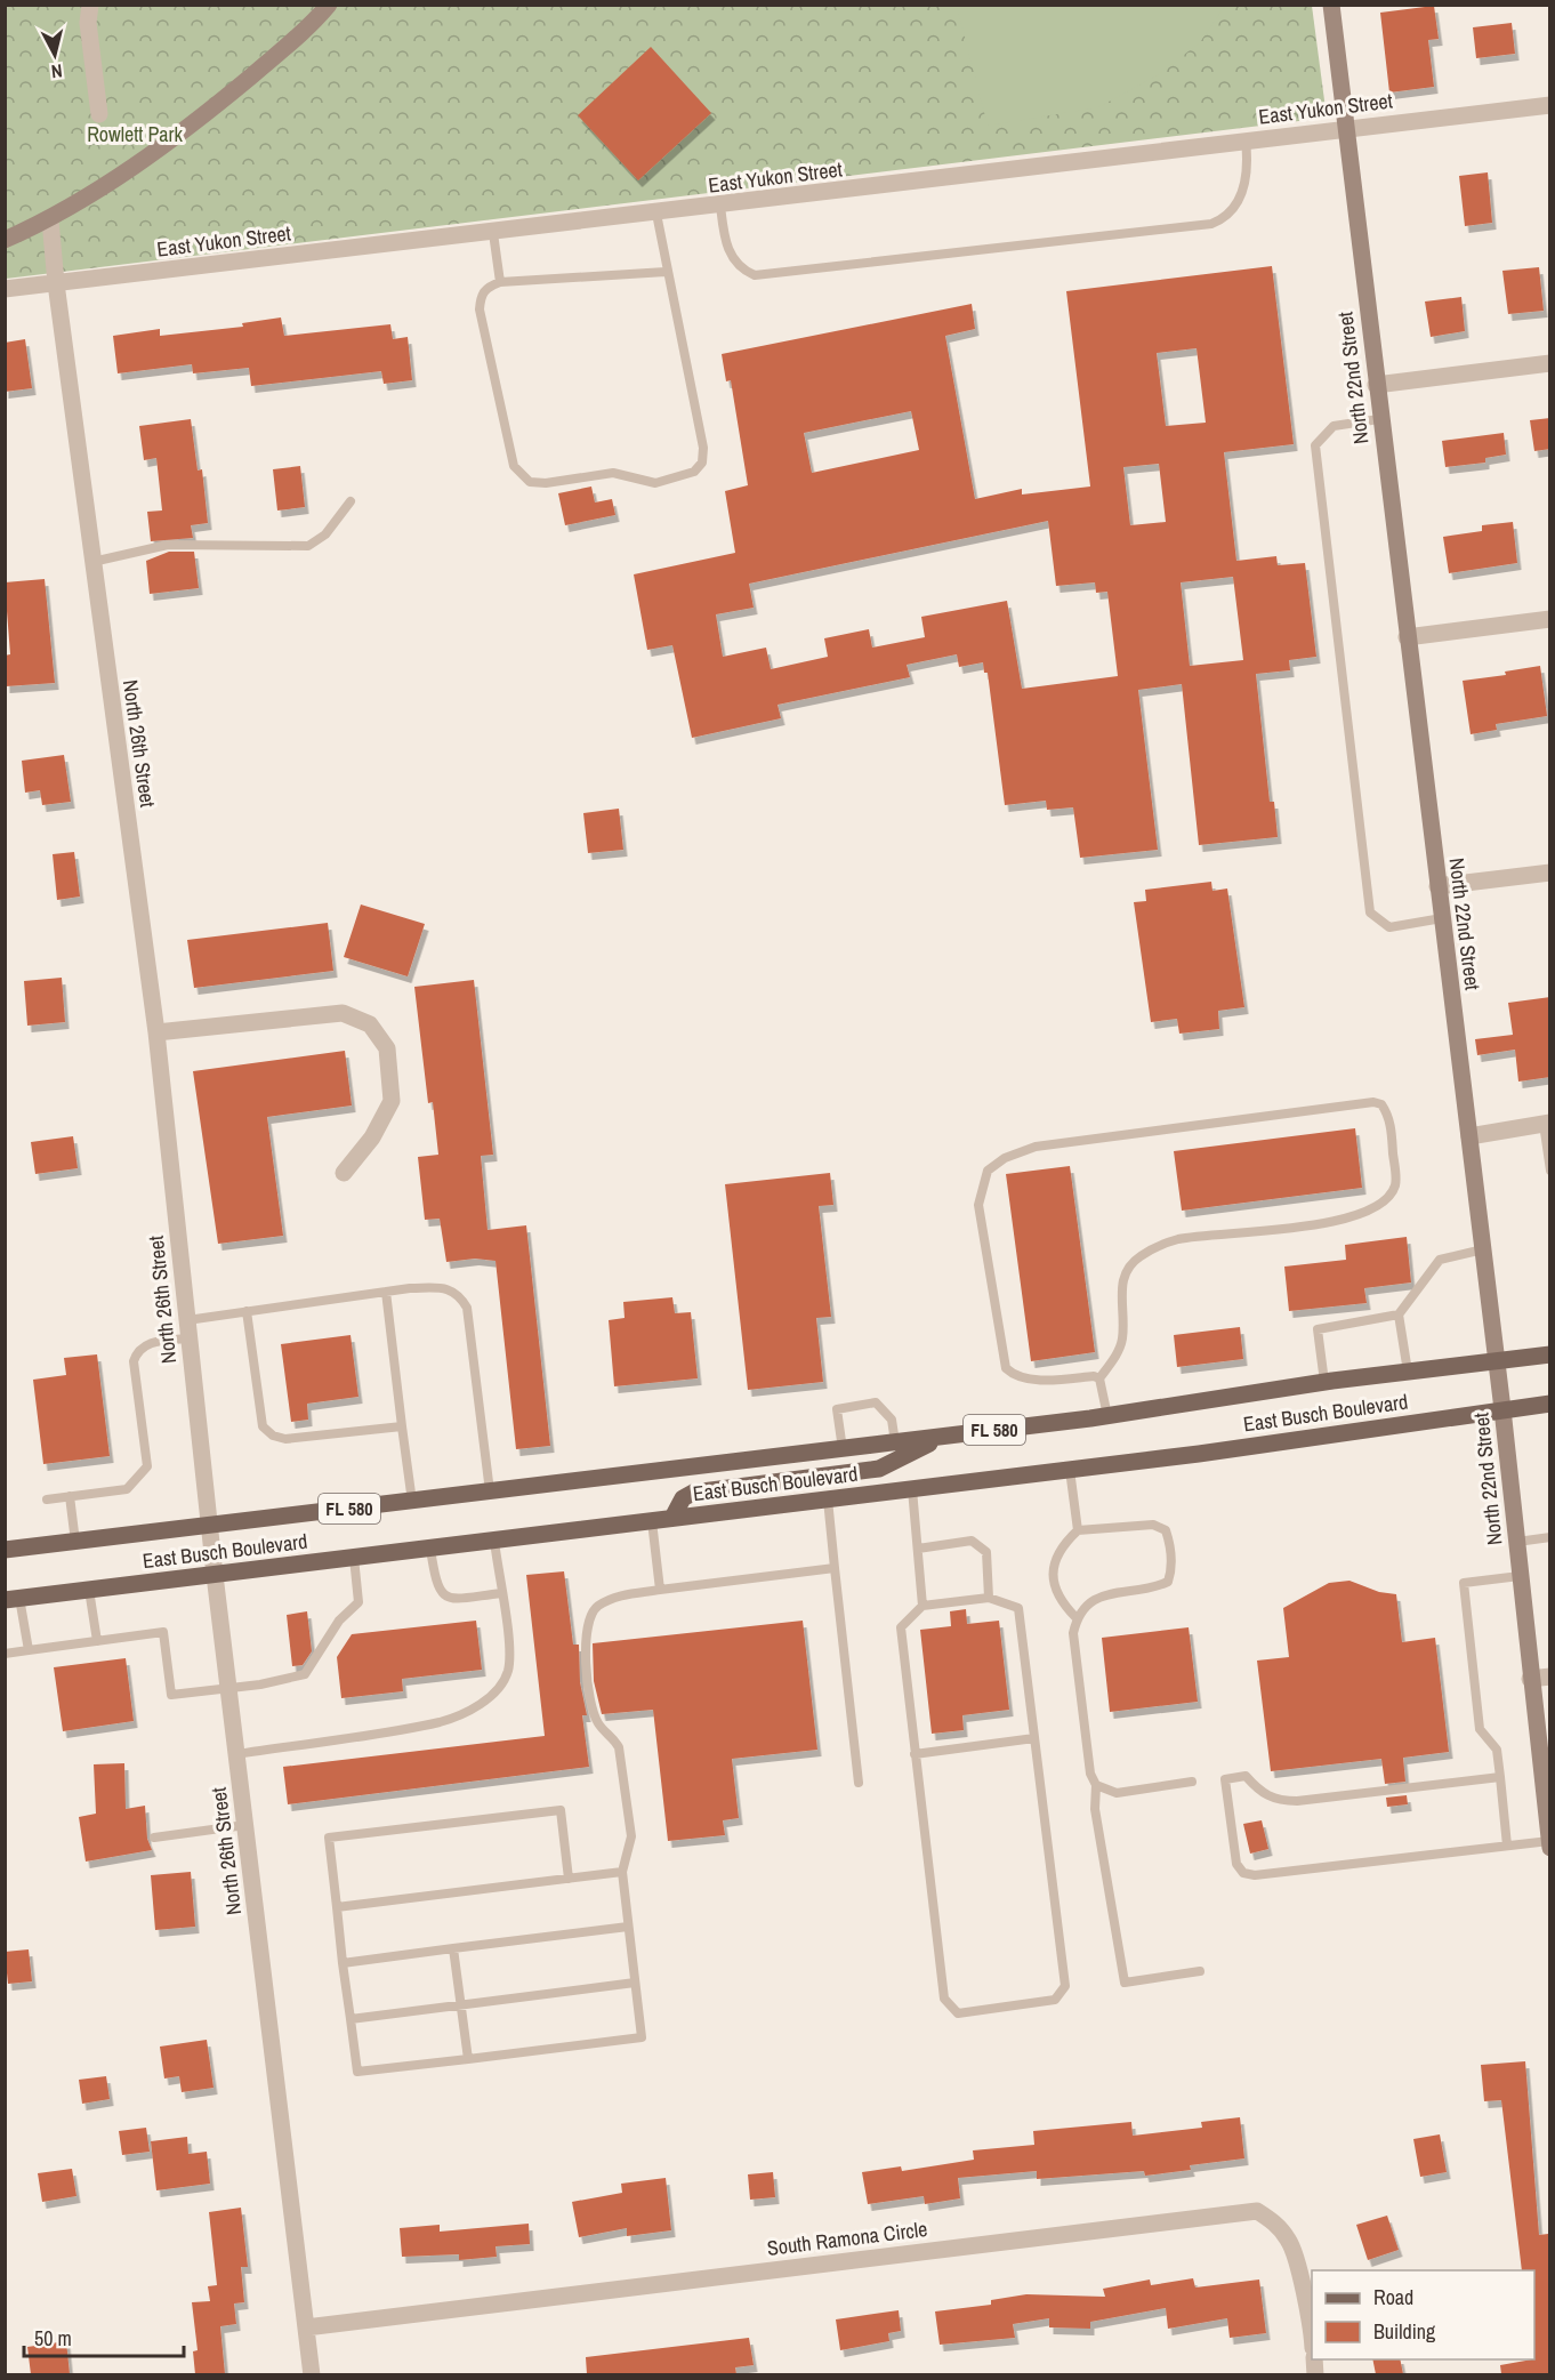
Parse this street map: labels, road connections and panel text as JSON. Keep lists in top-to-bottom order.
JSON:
{
  "streets": {
    "main road": ["East Busch Boulevard", "FL 580"],
    "street": [
      "East Yukon Street",
      "North 22nd Street",
      "North 26th Street",
      "South Ramona Circle"
    ]
  },
  "crossings": [
    ["East Yukon Street", "North 22nd Street"],
    ["East Yukon Street", "North 26th Street"],
    ["North 22nd Street", "East Busch Boulevard"],
    ["North 26th Street", "East Busch Boulevard"],
    ["North 26th Street", "South Ramona Circle"]
  ],
  "parks": ["Rowlett Park"],
  "legend": ["Road", "Building"],
  "scale_bar": "50 m",
  "north": "bottom"
}
